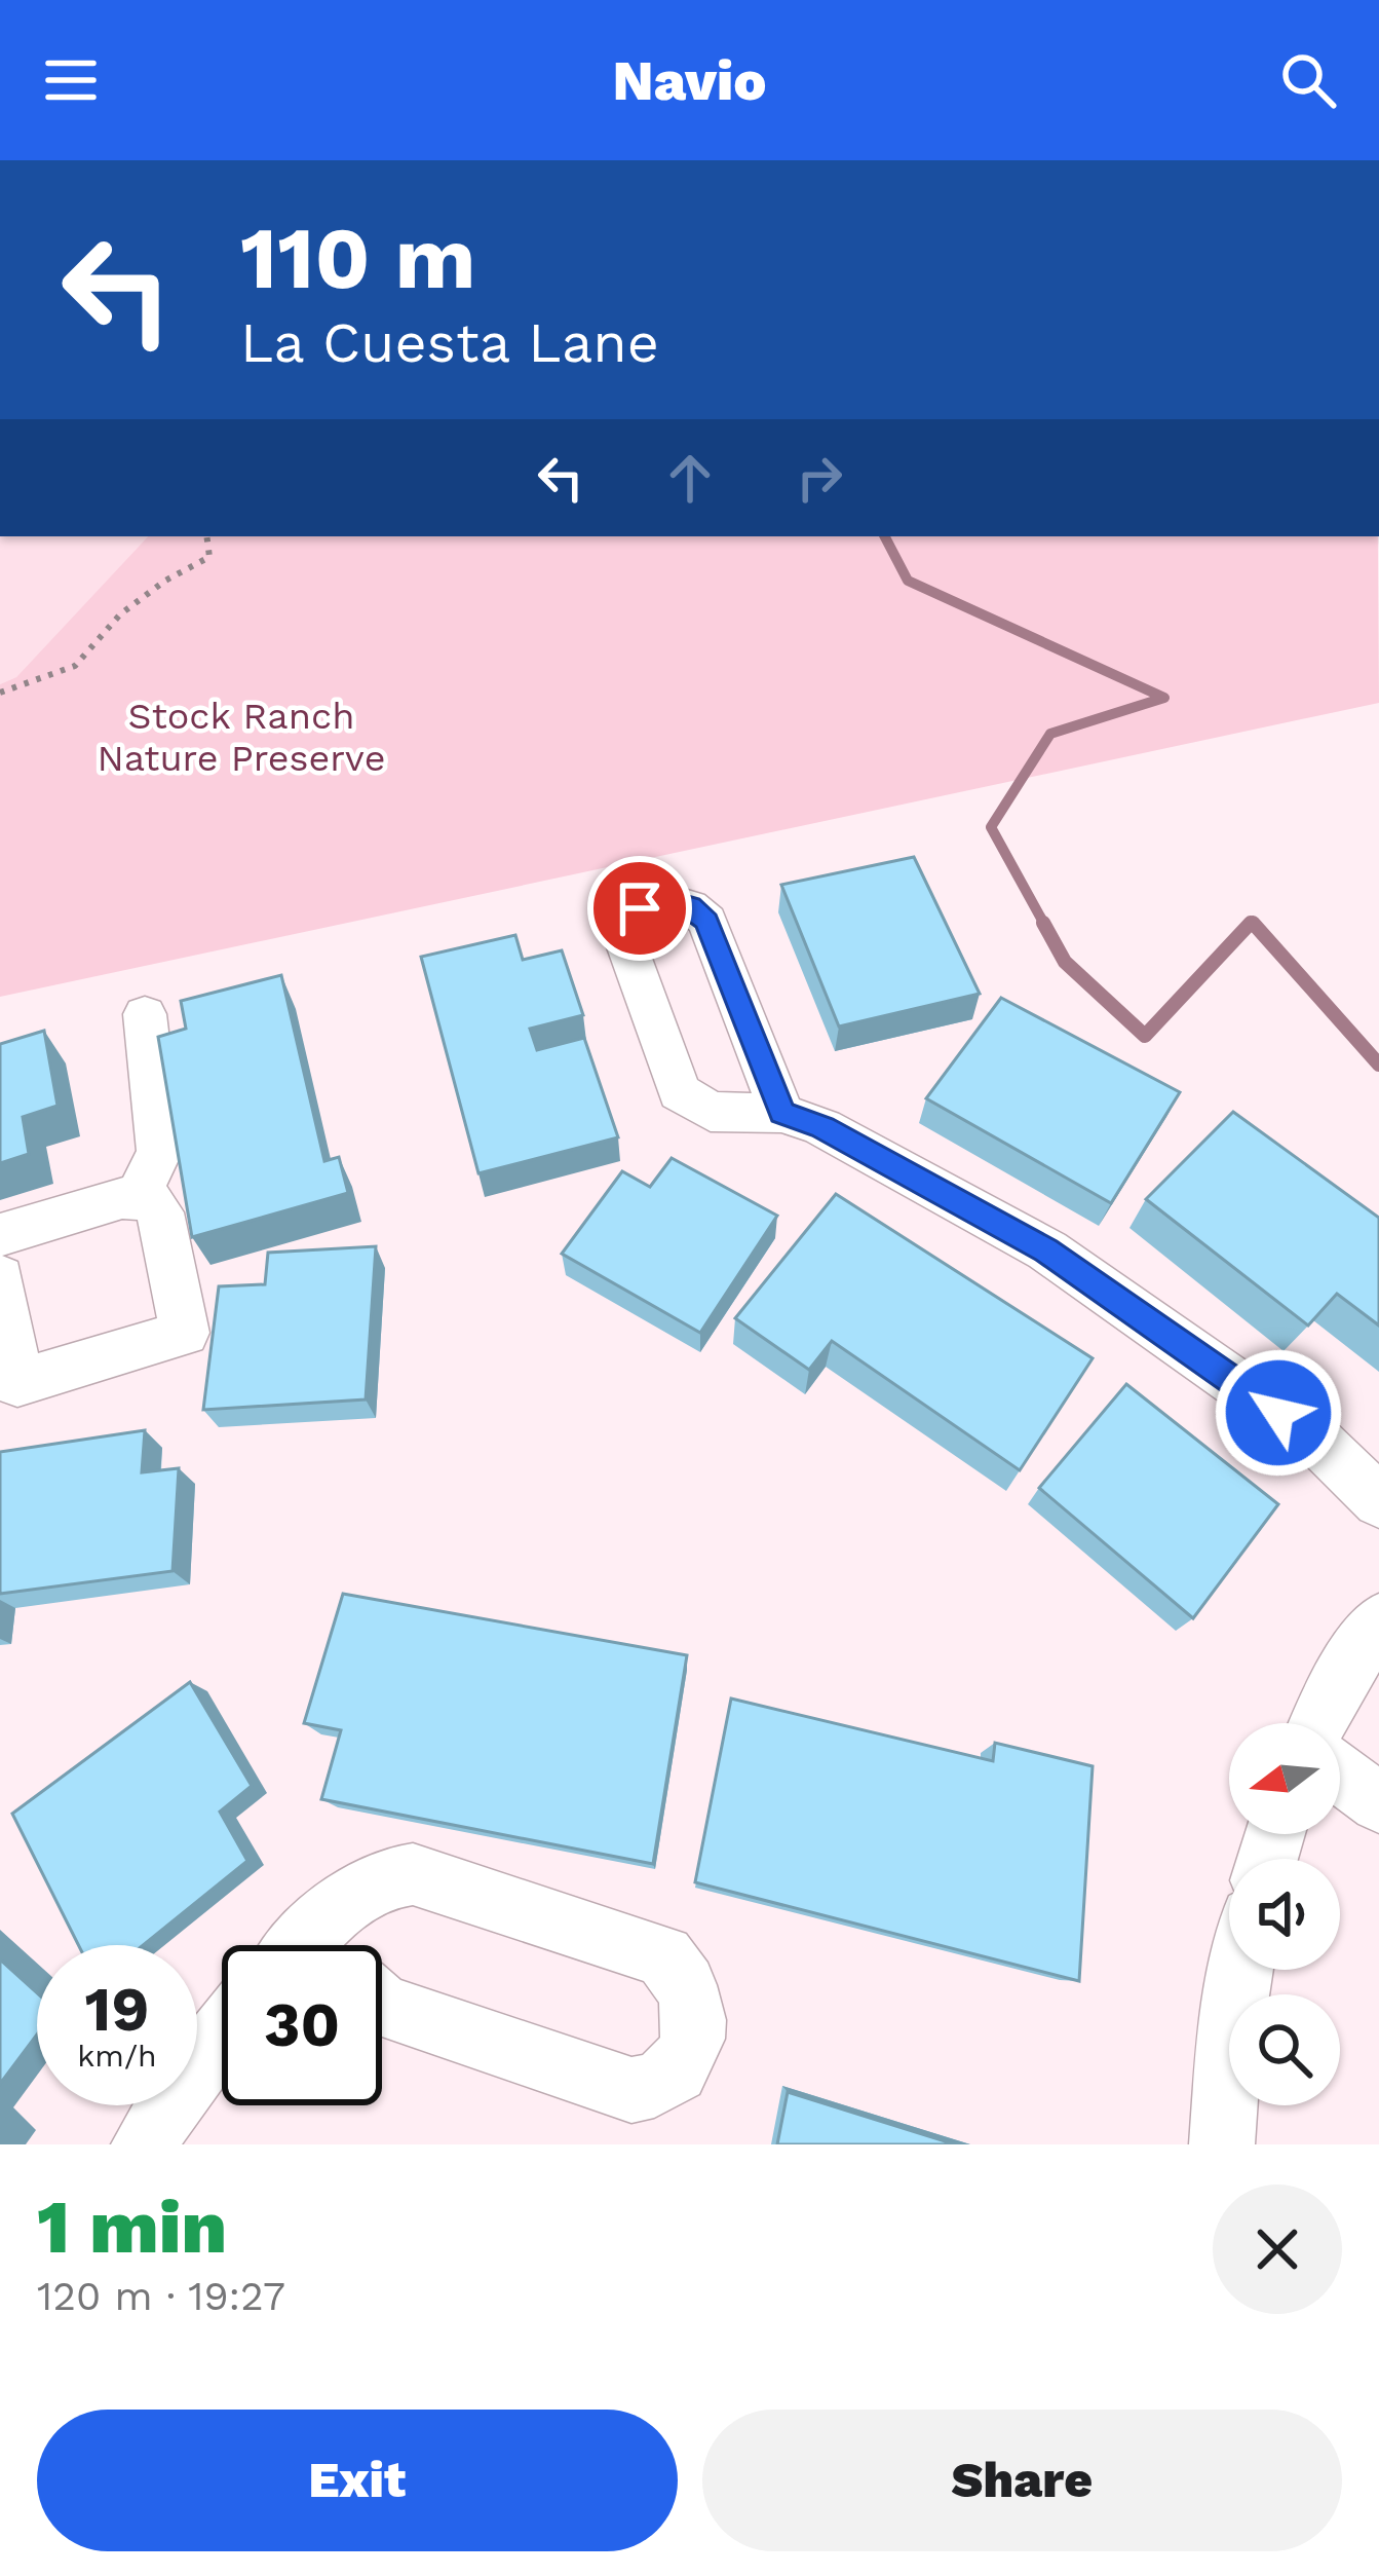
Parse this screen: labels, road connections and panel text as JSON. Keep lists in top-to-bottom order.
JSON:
{
  "parks": ["Stock Ranch Nature Preserve"],
  "north": "left",
  "page": {
    "header": "Navio",
    "turn": ["110 m", "La Cuesta Lane"],
    "speed": "19 km/h",
    "limit": "30",
    "heading": ["1 min", "120 m · 19:27"],
    "buttons": ["Exit", "Share"]
  }
}
